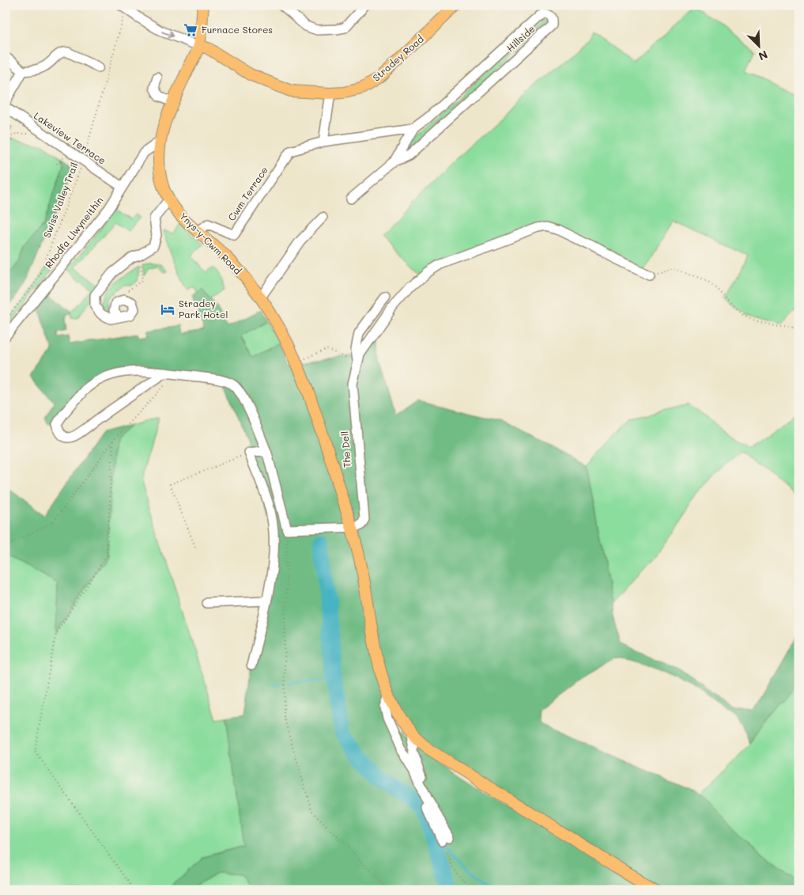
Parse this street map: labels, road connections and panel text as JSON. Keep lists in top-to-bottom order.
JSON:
{
  "streets": {
    "main road": ["Stradey Road", "Ynys-y-Cwm Road"],
    "street": [
      "Hillside",
      "Lakeview Terrace",
      "Cwm Terrace",
      "Rhodfa Llwyneithin",
      "The Dell"
    ],
    "path": ["Swiss Valley Trail"]
  },
  "crossings": [
    ["Hillside", "Cwm Terrace"],
    ["Stradey Road", "Ynys-y-Cwm Road"],
    ["Lakeview Terrace", "Swiss Valley Trail"],
    ["Lakeview Terrace", "Rhodfa Llwyneithin"],
    ["Cwm Terrace", "Ynys-y-Cwm Road"],
    ["Rhodfa Llwyneithin", "Ynys-y-Cwm Road"],
    ["Ynys-y-Cwm Road", "The Dell"]
  ],
  "places": {
    "supermarket": ["Furnace Stores"],
    "hotel": ["Stradey Park Hotel"]
  },
  "north": "bottom right"
}
